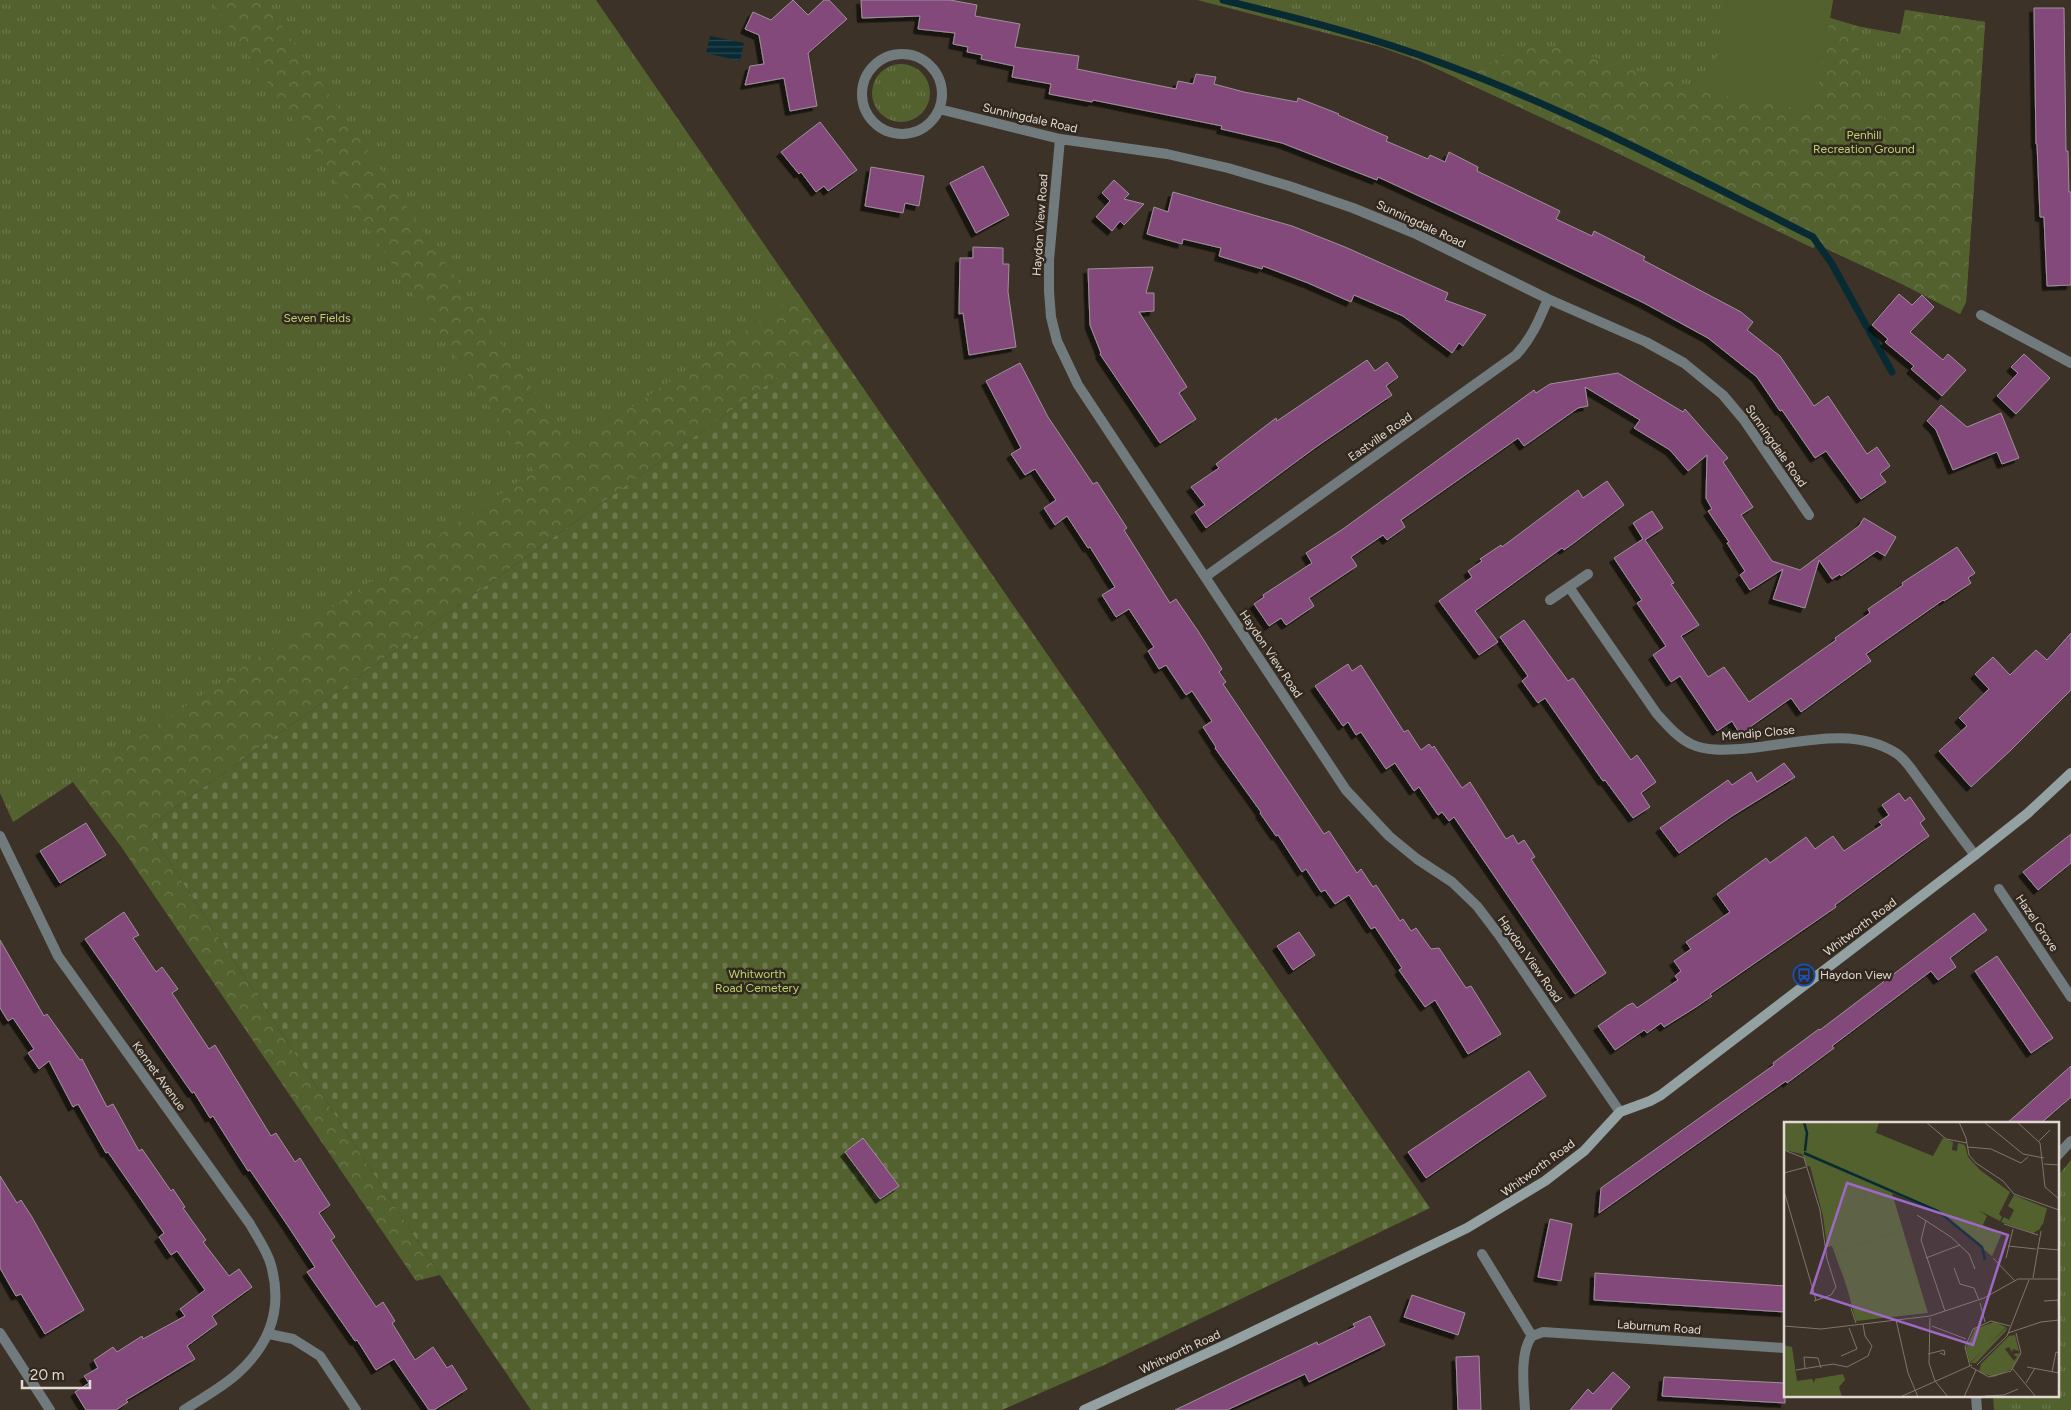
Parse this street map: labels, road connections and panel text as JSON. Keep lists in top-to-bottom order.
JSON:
{
  "streets": {
    "main road": ["Whitworth Road"],
    "street": [
      "Sunningdale Road",
      "Haydon View Road",
      "Eastville Road",
      "Mendip Close",
      "Hazel Grove",
      "Kennet Avenue",
      "Laburnum Road"
    ]
  },
  "crossings": [
    ["Sunningdale Road", "Haydon View Road"],
    ["Sunningdale Road", "Eastville Road"],
    ["Haydon View Road", "Eastville Road"],
    ["Haydon View Road", "Whitworth Road"],
    ["Mendip Close", "Whitworth Road"]
  ],
  "parks": ["Penhill Recreation Ground", "Seven Fields", "Whitworth Road Cemetery"],
  "places": {
    "bus stop": ["Haydon View"]
  },
  "scale_bar": "20 m"
}
